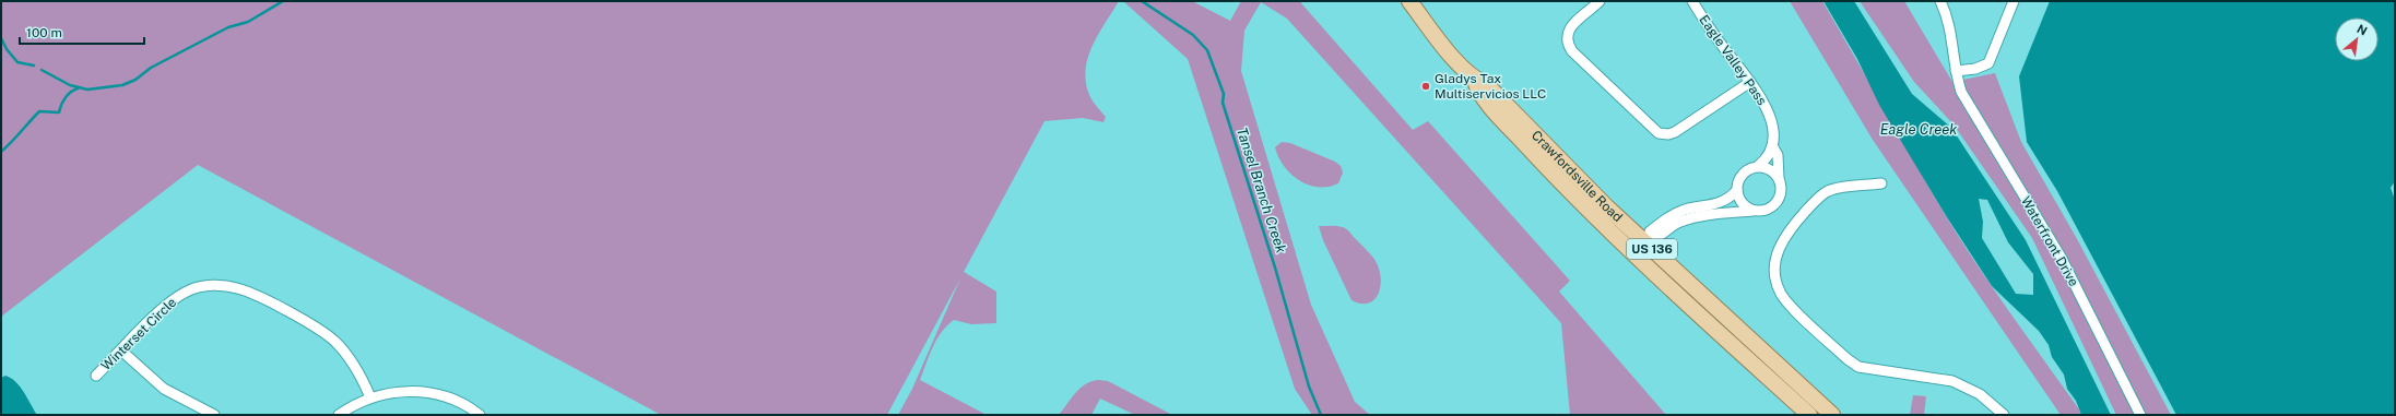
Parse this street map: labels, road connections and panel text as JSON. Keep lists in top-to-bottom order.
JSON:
{
  "streets": {
    "main road": ["Crawfordsville Road", "US 136"],
    "street": ["Eagle Valley Pass", "Waterfront Drive", "Winterset Circle"]
  },
  "crossings": [
    ["Eagle Valley Pass", "Crawfordsville Road"]
  ],
  "water": ["Eagle Creek", "Tansel Branch Creek"],
  "places": ["Gladys Tax Multiservicios LLC"],
  "scale_bar": "100 m",
  "north": "top right"
}
